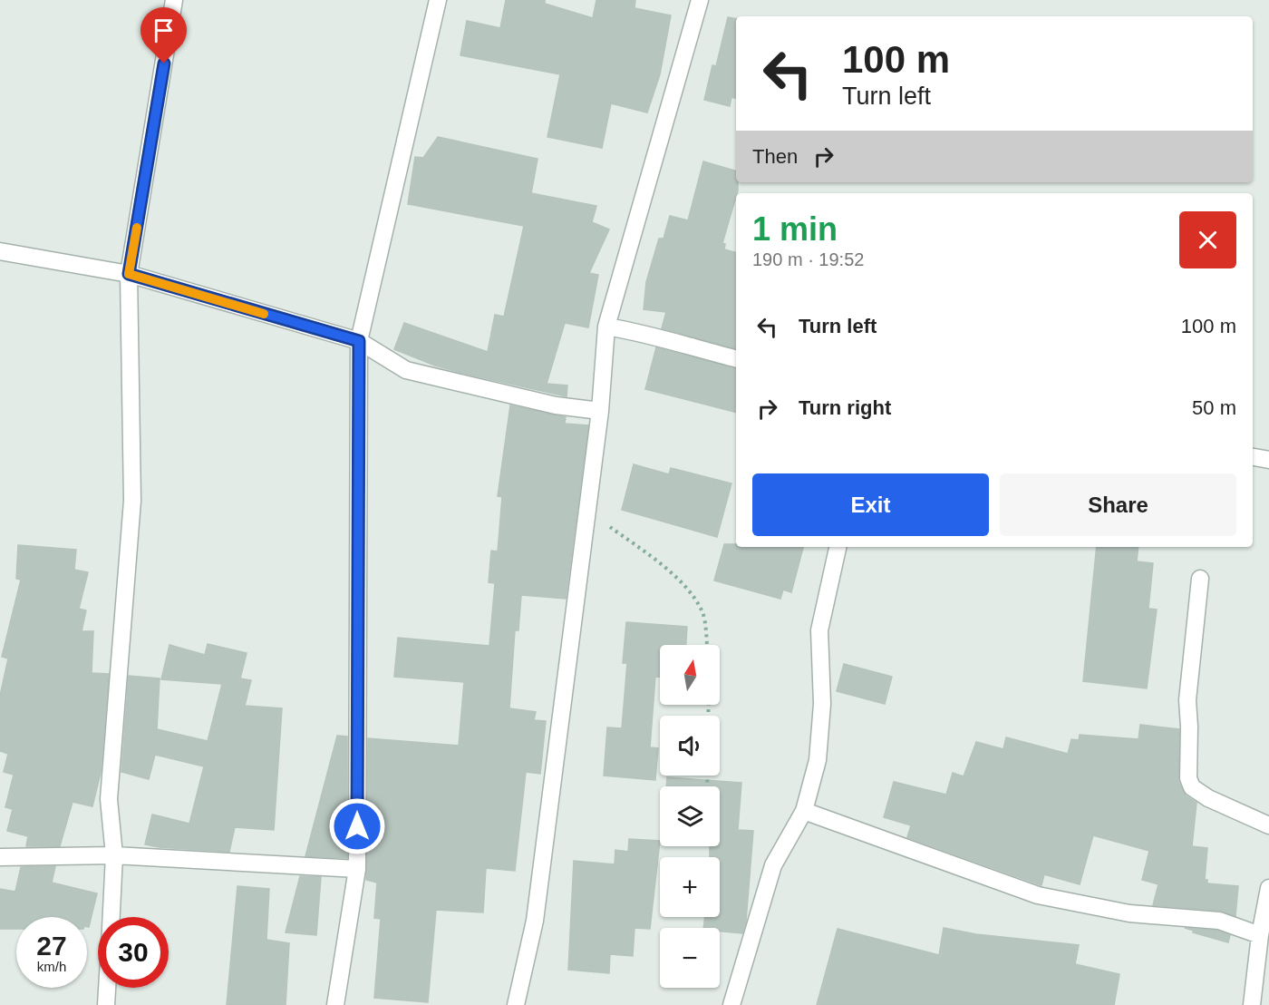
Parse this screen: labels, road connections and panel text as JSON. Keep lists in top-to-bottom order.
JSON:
{
  "north": "top",
  "page": {
    "turn": ["100 m", "Turn left"],
    "then": "Then",
    "heading": ["1 min", "190 m · 19:52"],
    "list": [
      {
        "name": "Turn left",
        "value": "100 m"
      },
      {
        "name": "Turn right",
        "value": "50 m"
      }
    ],
    "buttons": ["Exit", "Share"],
    "map_buttons": ["+", "−"],
    "speed": "27 km/h",
    "limit": "30"
  }
}
